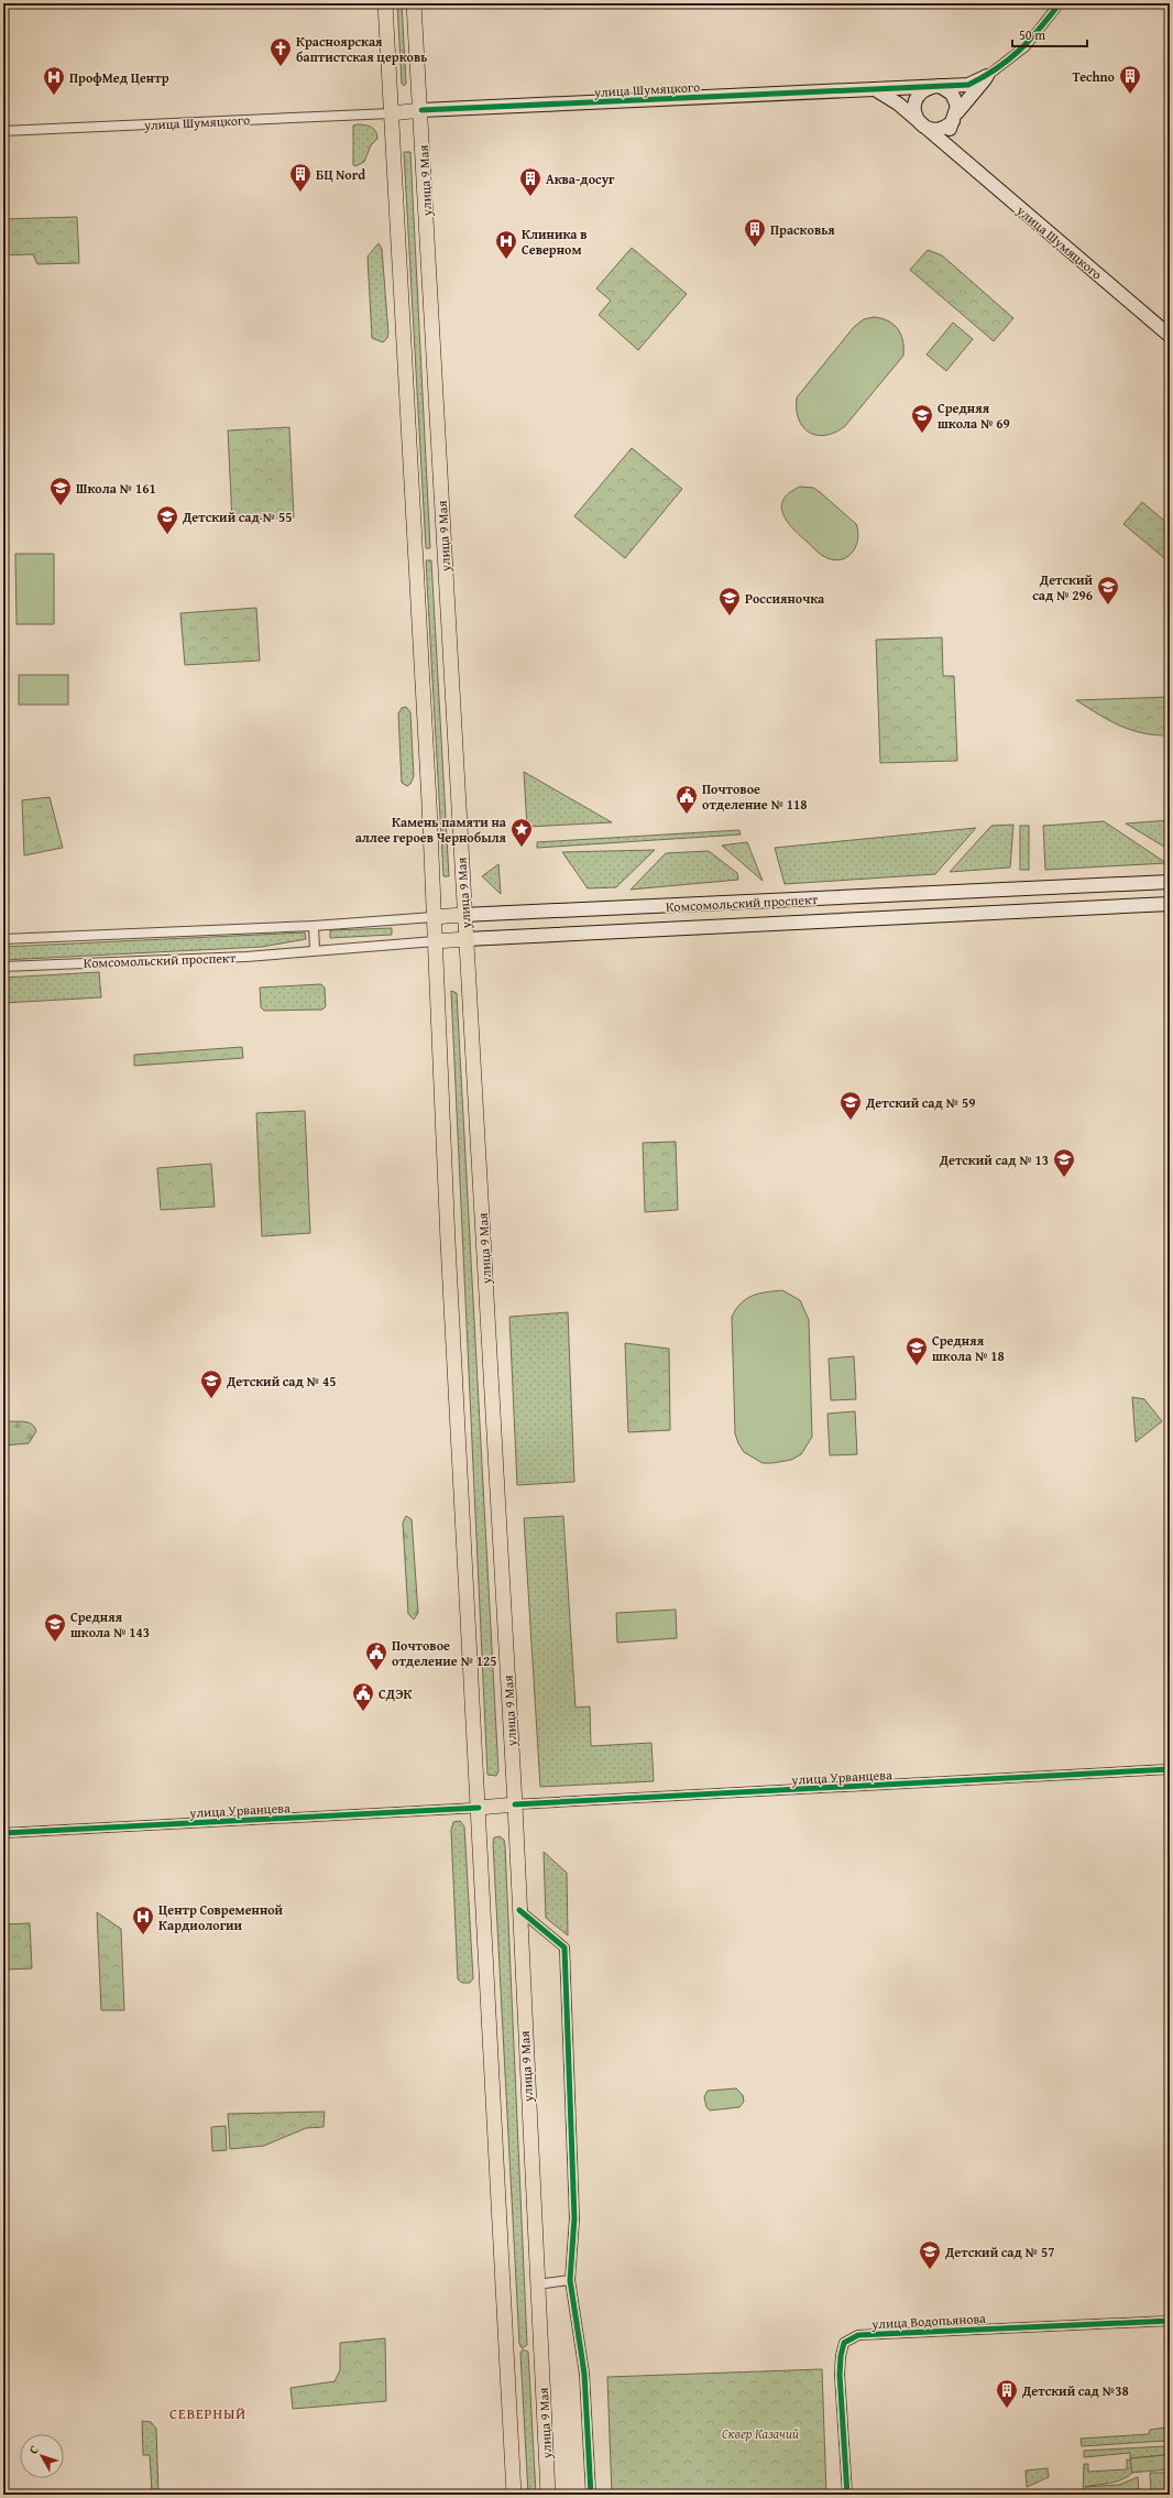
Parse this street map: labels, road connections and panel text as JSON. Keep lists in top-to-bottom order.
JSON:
{
  "streets": {
    "main road": [
      "улица Шумяцкого",
      "улица 9 Мая",
      "Комсомольский проспект",
      "улица Урванцева"
    ],
    "street": ["улица Водопьянова"]
  },
  "crossings": [
    ["улица Шумяцкого", "улица 9 Мая"],
    ["улица 9 Мая", "Комсомольский проспект"],
    ["улица 9 Мая", "улица Урванцева"]
  ],
  "districts": ["СЕВЕРНЫЙ"],
  "parks": ["Сквер Казачий"],
  "places": {
    "church": ["Красноярская баптистская церковь"],
    "building": [
      "Techno",
      "БЦ Nord",
      "Аква-досуг",
      "Прасковья",
      "Детский сад №38"
    ],
    "hospital": ["ПрофМед Центр", "Клиника в Северном", "Центр Современной Кардиологии"],
    "school or university": [
      "Средняя школа № 69",
      "Школа № 161",
      "Детский сад № 55",
      "Детский сад № 296",
      "Россияночка",
      "Детский сад № 59",
      "Детский сад № 13",
      "Средняя школа № 18",
      "Детский сад № 45",
      "Средняя школа № 143",
      "Детский сад № 57"
    ],
    "public building": ["Почтовое отделение № 118", "Почтовое отделение № 125", "СДЭК"],
    "place": ["Камень памяти на аллее героев Чернобыля"]
  },
  "scale_bar": "50 m",
  "north": "top left"
}
